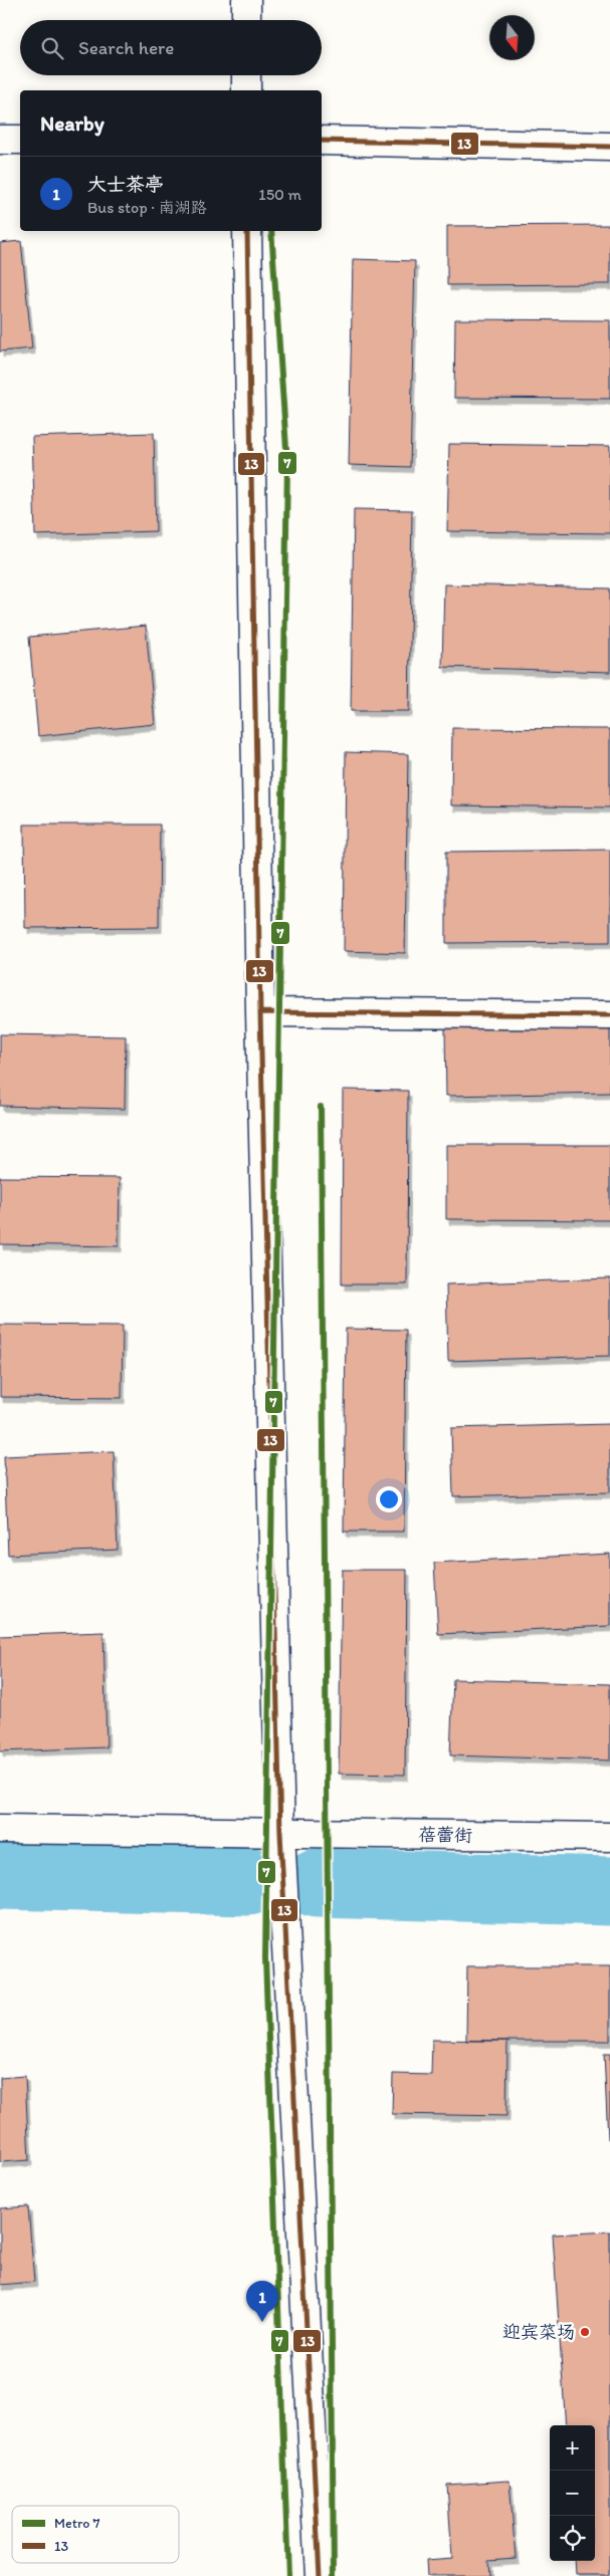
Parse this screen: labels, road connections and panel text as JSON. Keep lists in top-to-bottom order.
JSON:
{
  "streets": {
    "street": ["蓓蕾街"]
  },
  "places": ["迎宾菜场"],
  "lines": ["transit line 13", "metro line 7"],
  "legend": ["Metro 7", "13"],
  "north": "bottom",
  "page": {
    "search": "Search here",
    "heading": "Nearby",
    "list": [
      {
        "mark": "1",
        "name": "大士茶亭",
        "note": "Bus stop · 南湖路",
        "value": "150 m"
      }
    ],
    "pins": "1",
    "map_buttons": ["+", "−"]
  }
}
